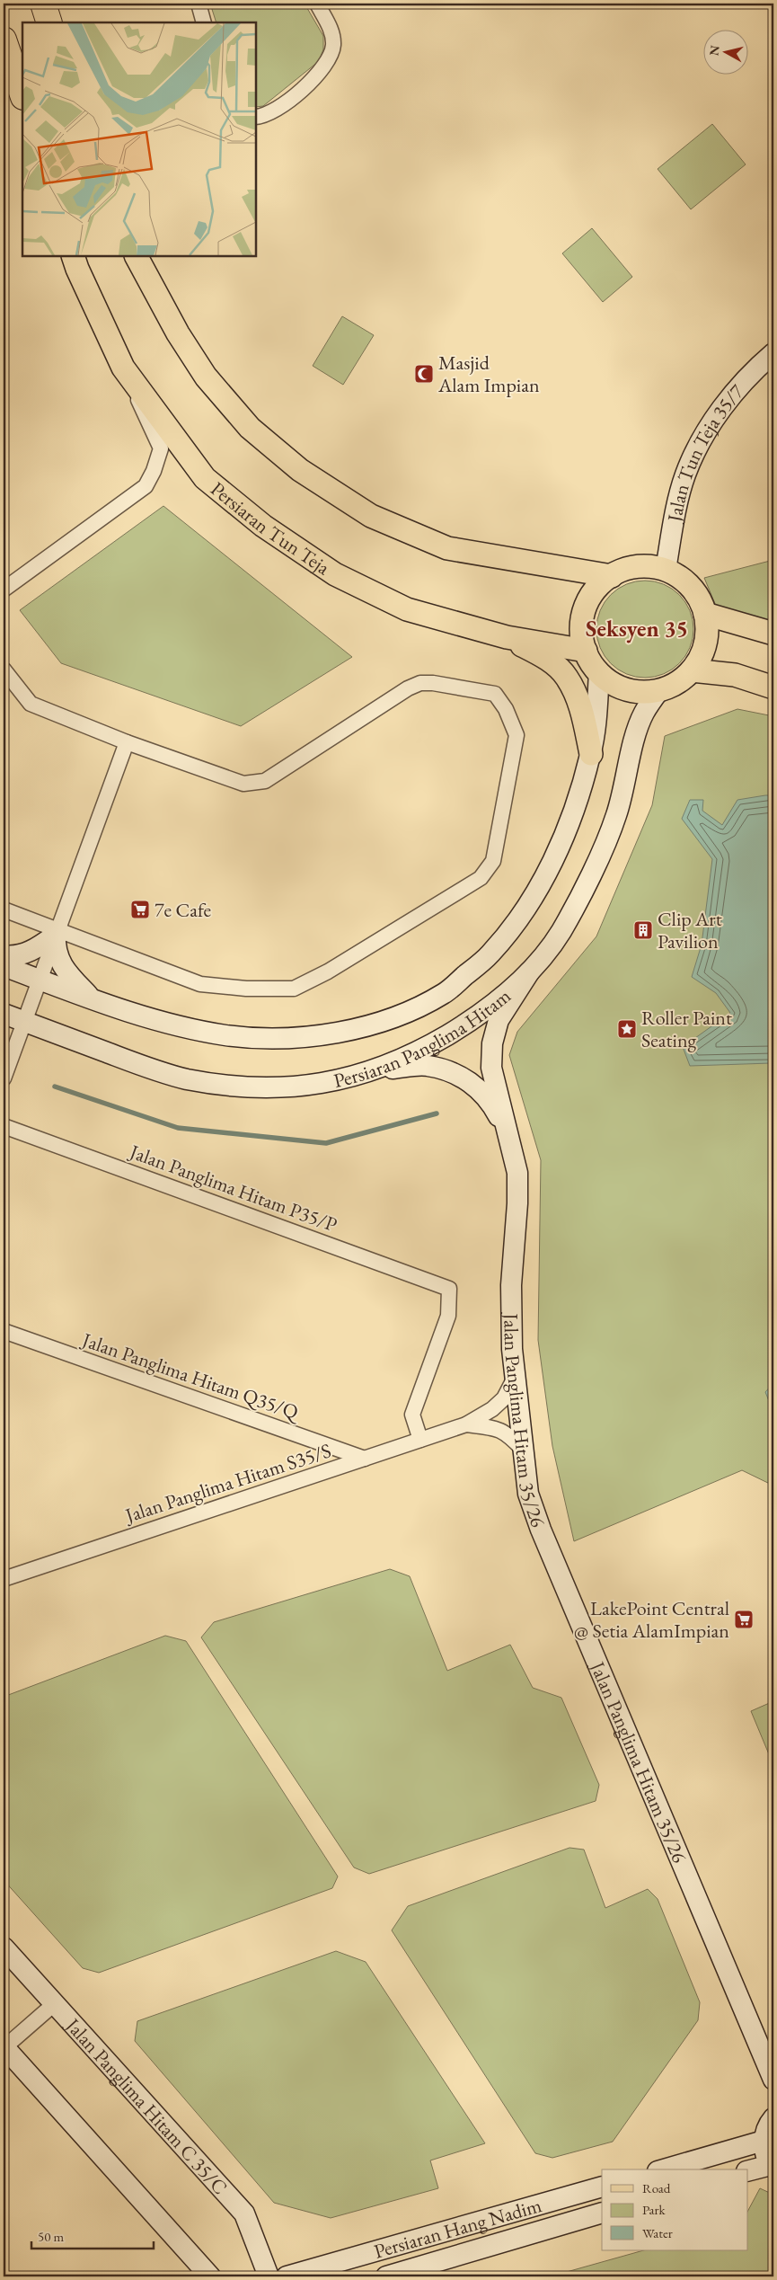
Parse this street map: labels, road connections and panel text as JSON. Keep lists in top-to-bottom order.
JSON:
{
  "streets": {
    "main road": ["Persiaran Tun Teja"],
    "street": [
      "Jalan Tun Teja 35/7",
      "Persiaran Panglima Hitam",
      "Jalan Panglima Hitam P35/P",
      "Jalan Panglima Hitam Q35/Q",
      "Jalan Panglima Hitam 35/26",
      "Jalan Panglima Hitam S35/S",
      "Jalan Panglima Hitam C 35/C",
      "Persiaran Hang Nadim"
    ]
  },
  "crossings": [
    ["Jalan Tun Teja 35/7", "Persiaran Tun Teja"],
    ["Jalan Tun Teja 35/7", "Persiaran Panglima Hitam"],
    ["Persiaran Tun Teja", "Persiaran Panglima Hitam"],
    ["Persiaran Panglima Hitam", "Jalan Panglima Hitam 35/26"],
    ["Jalan Panglima Hitam P35/P", "Jalan Panglima Hitam S35/S"],
    ["Jalan Panglima Hitam Q35/Q", "Jalan Panglima Hitam S35/S"],
    ["Jalan Panglima Hitam 35/26", "Jalan Panglima Hitam S35/S"]
  ],
  "districts": ["Seksyen 35"],
  "places": {
    "mosque": ["Masjid Alam Impian"],
    "supermarket": ["7e Cafe", "LakePoint Central @ Setia AlamImpian"],
    "building": ["Clip Art Pavilion"],
    "place": ["Roller Paint Seating"]
  },
  "legend": ["Road", "Park", "Water"],
  "scale_bar": "50 m",
  "north": "left"
}
